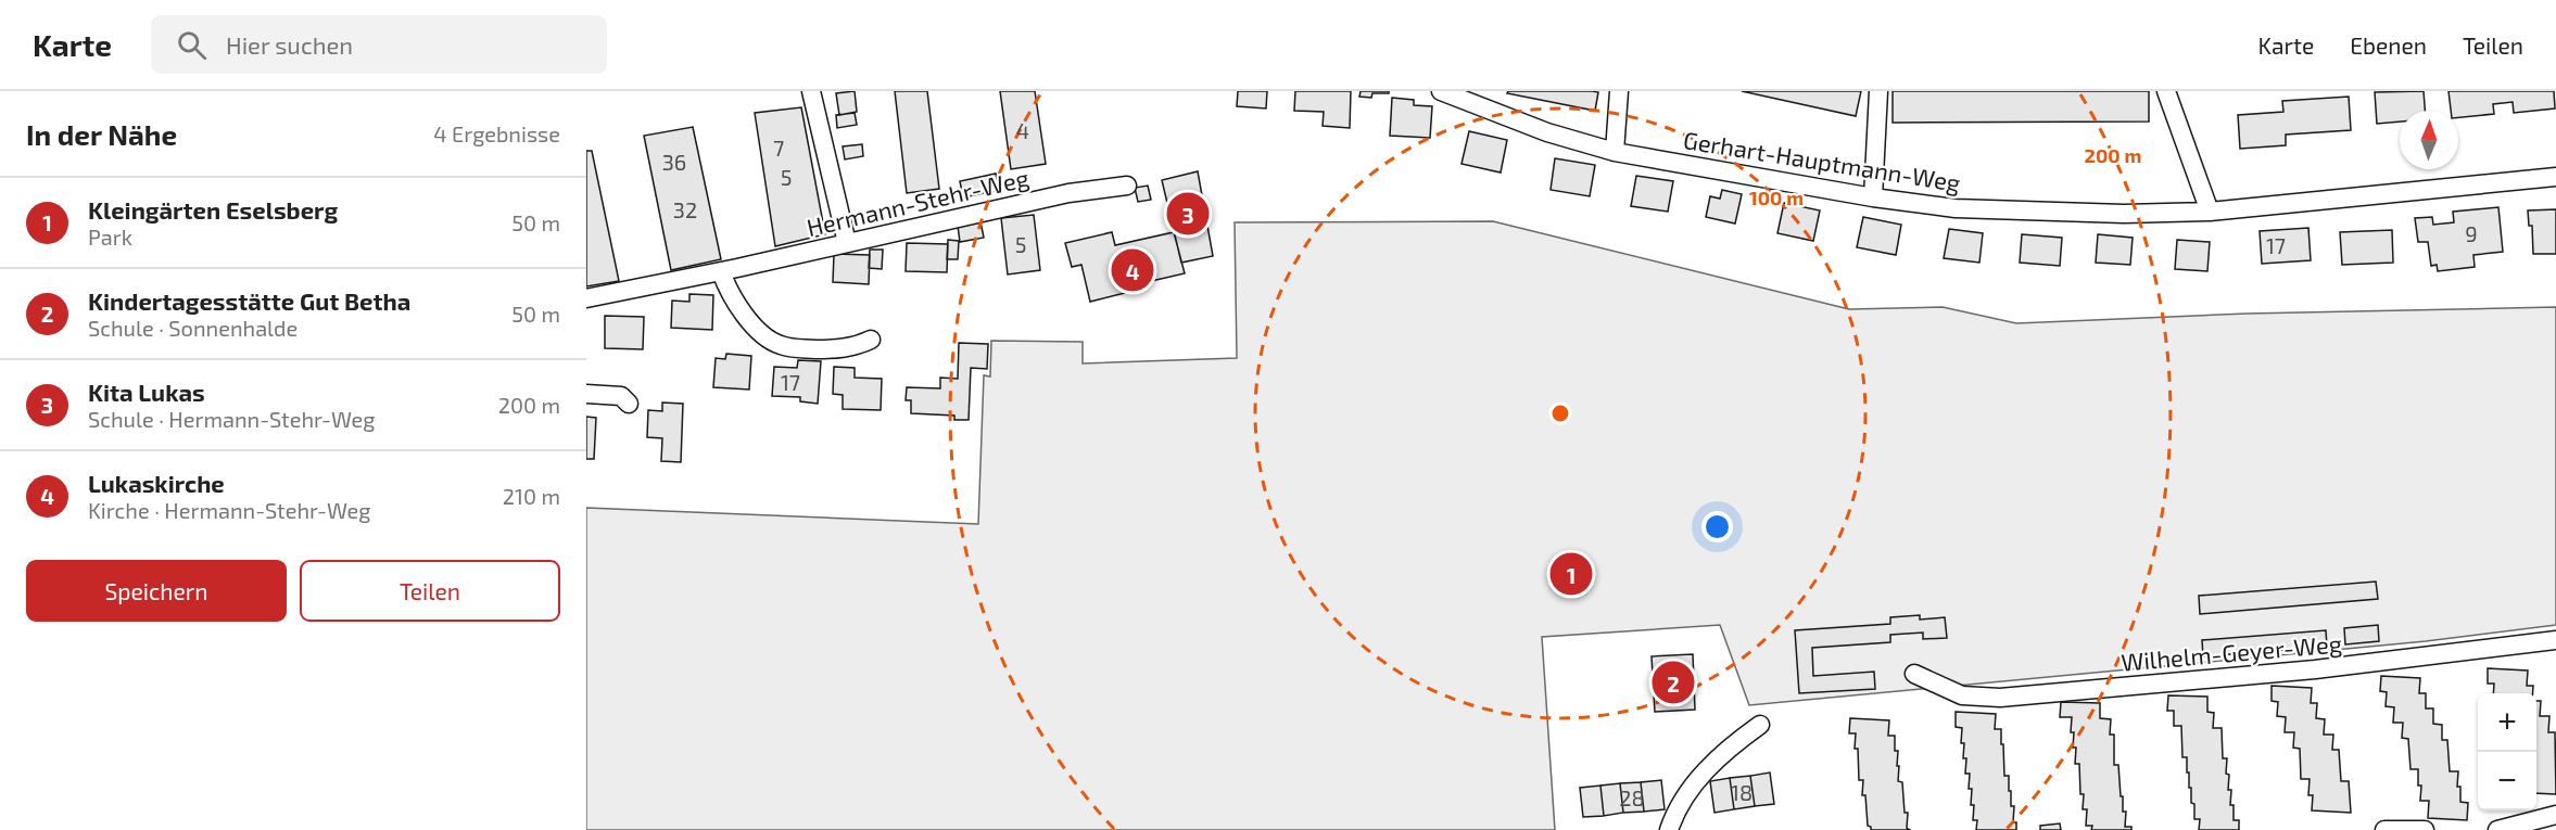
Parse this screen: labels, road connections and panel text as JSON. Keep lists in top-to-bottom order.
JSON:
{
  "streets": {
    "street": ["Gerhart-Hauptmann-Weg", "Hermann-Stehr-Weg", "Wilhelm-Geyer-Weg"]
  },
  "house_numbers": [
    "4",
    "7",
    "36",
    "5",
    "32",
    "9",
    "5",
    "17",
    "17",
    "18",
    "28"
  ],
  "north": "top",
  "page": {
    "header": "Karte",
    "search": "Hier suchen",
    "nav": ["Karte", "Ebenen", "Teilen"],
    "heading": ["In der Nähe", "4 Ergebnisse"],
    "list": [
      {
        "mark": "1",
        "name": "Kleingärten Eselsberg",
        "note": "Park",
        "value": "50 m"
      },
      {
        "mark": "2",
        "name": "Kindertagesstätte Gut Betha",
        "note": "Schule · Sonnenhalde",
        "value": "50 m"
      },
      {
        "mark": "3",
        "name": "Kita Lukas",
        "note": "Schule · Hermann-Stehr-Weg",
        "value": "200 m"
      },
      {
        "mark": "4",
        "name": "Lukaskirche",
        "note": "Kirche · Hermann-Stehr-Weg",
        "value": "210 m"
      }
    ],
    "pins": [
      "3",
      "4",
      "1",
      "2"
    ],
    "buttons": ["Speichern", "Teilen"],
    "map_buttons": ["+", "−"]
  },
  "rings": ["200 m", "100 m"]
}
